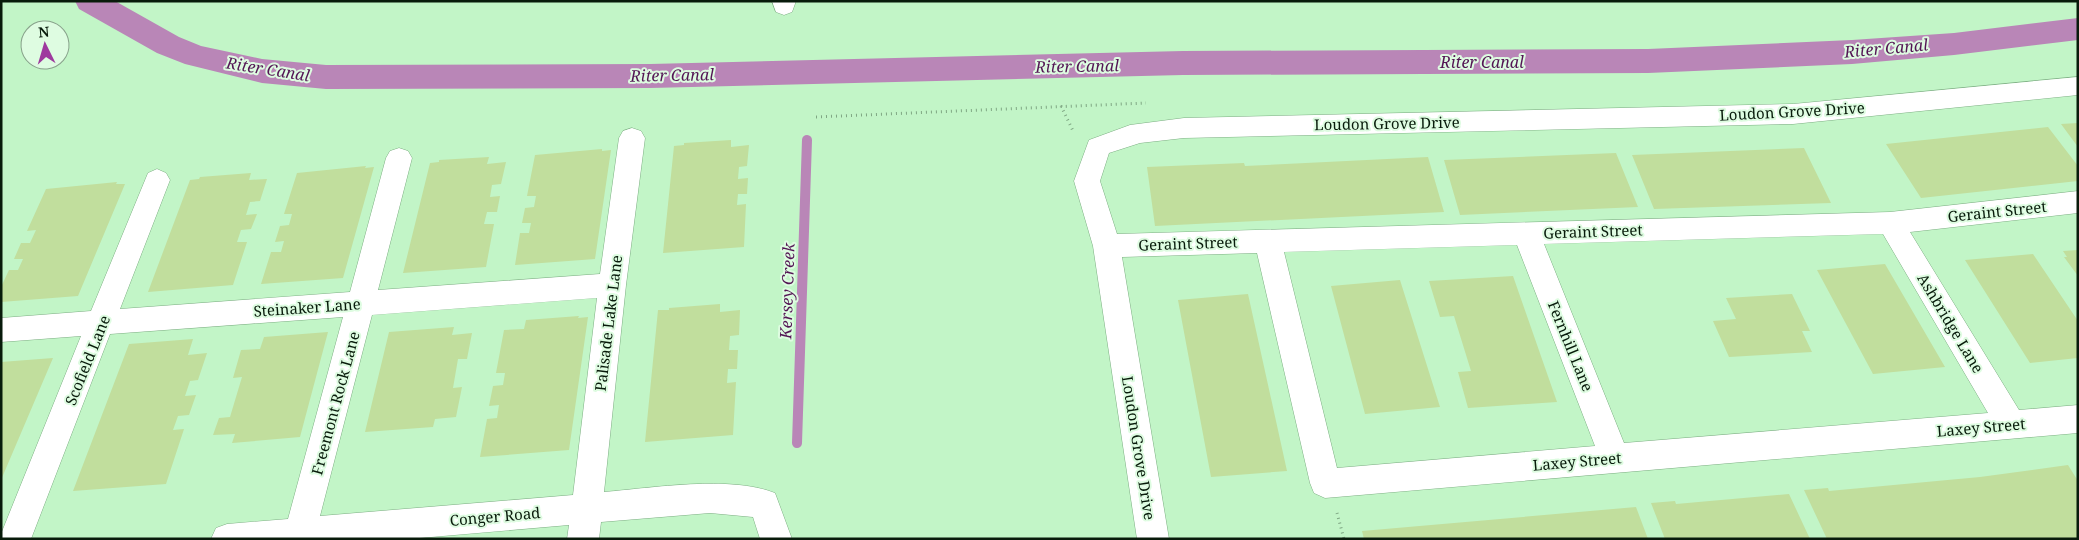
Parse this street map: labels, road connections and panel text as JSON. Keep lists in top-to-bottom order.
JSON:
{
  "streets": {
    "street": [
      "Loudon Grove Drive",
      "Geraint Street",
      "Steinaker Lane",
      "Palisade Lake Lane",
      "Ashbridge Lane",
      "Fernhill Lane",
      "Scofield Lane",
      "Freemont Rock Lane",
      "Laxey Street",
      "Conger Road"
    ]
  },
  "crossings": [
    ["Loudon Grove Drive", "Geraint Street"],
    ["Geraint Street", "Ashbridge Lane"],
    ["Geraint Street", "Fernhill Lane"],
    ["Geraint Street", "Laxey Street"],
    ["Steinaker Lane", "Palisade Lake Lane"],
    ["Steinaker Lane", "Scofield Lane"],
    ["Steinaker Lane", "Freemont Rock Lane"],
    ["Palisade Lake Lane", "Conger Road"],
    ["Ashbridge Lane", "Laxey Street"],
    ["Fernhill Lane", "Laxey Street"],
    ["Freemont Rock Lane", "Conger Road"]
  ],
  "water": ["Riter Canal", "Kersey Creek"],
  "north": "top"
}
